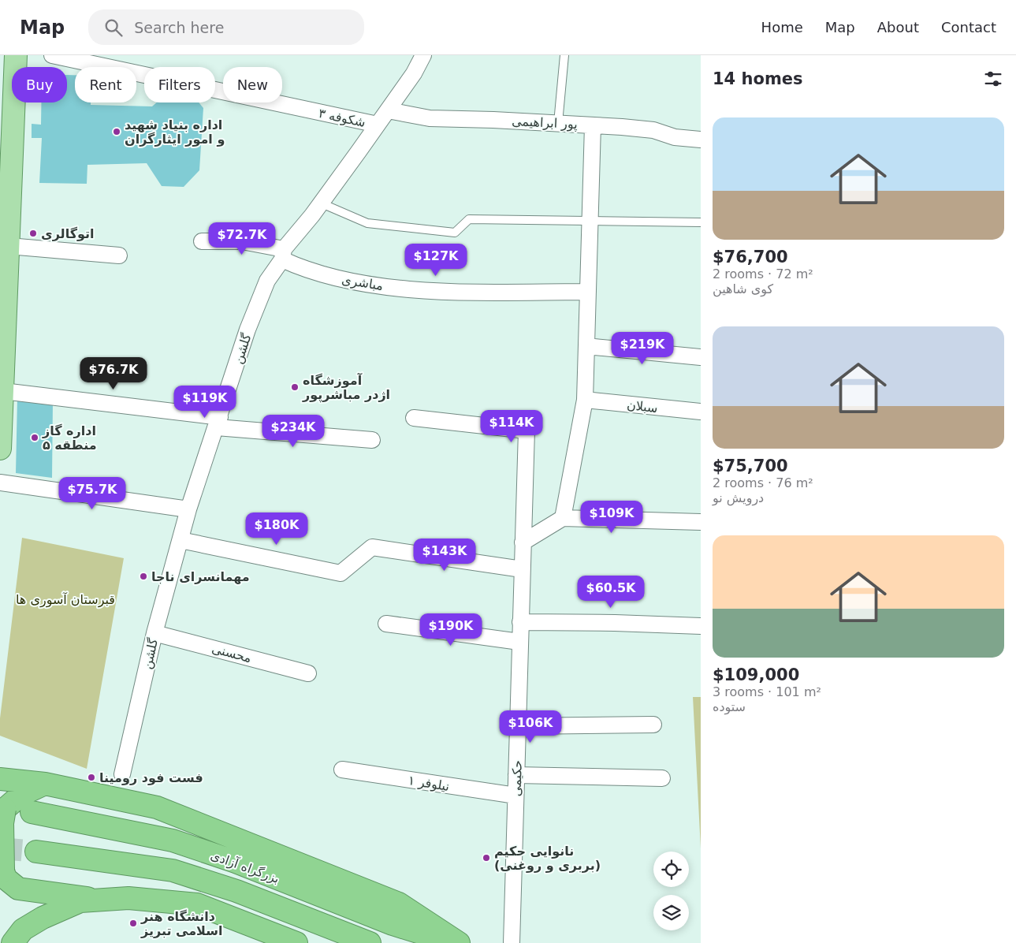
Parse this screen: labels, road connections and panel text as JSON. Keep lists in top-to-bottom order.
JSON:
{
  "streets": {
    "highway": ["بزرگراه آزادی"],
    "street": [
      "شکوفه ۳",
      "پور ابراهیمی",
      "مباشری",
      "گلشن",
      "سبلان",
      "محسنی",
      "حکیمی",
      "نیلوفر ۱"
    ]
  },
  "crossings": [
    ["شکوفه ۳", "گلشن"],
    ["پور ابراهیمی", "گلشن"],
    ["مباشری", "گلشن"],
    ["گلشن", "محسنی"],
    ["حکیمی", "نیلوفر ۱"]
  ],
  "parks": ["قبرستان آسوری ها"],
  "places": [
    "اداره بنیاد شهید و امور ایثارگران",
    "اتوگالری",
    "آموزشگاه اژدر مباشرپور",
    "اداره گاز منطقه ۵",
    "مهمانسرای ناجا",
    "فست فود رومینا",
    "نانوایی حکیم (بربری و روغنی)",
    "دانشگاه هنر اسلامی تبریز"
  ],
  "page": {
    "header": "Map",
    "search": "Search here",
    "nav": [
      "Home",
      "Map",
      "About",
      "Contact"
    ],
    "heading": "14 homes",
    "chip": [
      "Buy",
      "Rent",
      "Filters",
      "New"
    ],
    "list": [
      {
        "name": "$76,700",
        "note": "2 rooms · 72 m² · کوی شاهین"
      },
      {
        "name": "$75,700",
        "note": "2 rooms · 76 m² · درویش نو"
      },
      {
        "name": "$109,000",
        "note": "3 rooms · 101 m² · ستوده"
      }
    ],
    "price": [
      "$72.7K",
      "$127K",
      "$219K",
      "$76.7K",
      "$119K",
      "$114K",
      "$234K",
      "$75.7K",
      "$109K",
      "$180K",
      "$143K",
      "$60.5K",
      "$190K",
      "$106K"
    ]
  }
}
